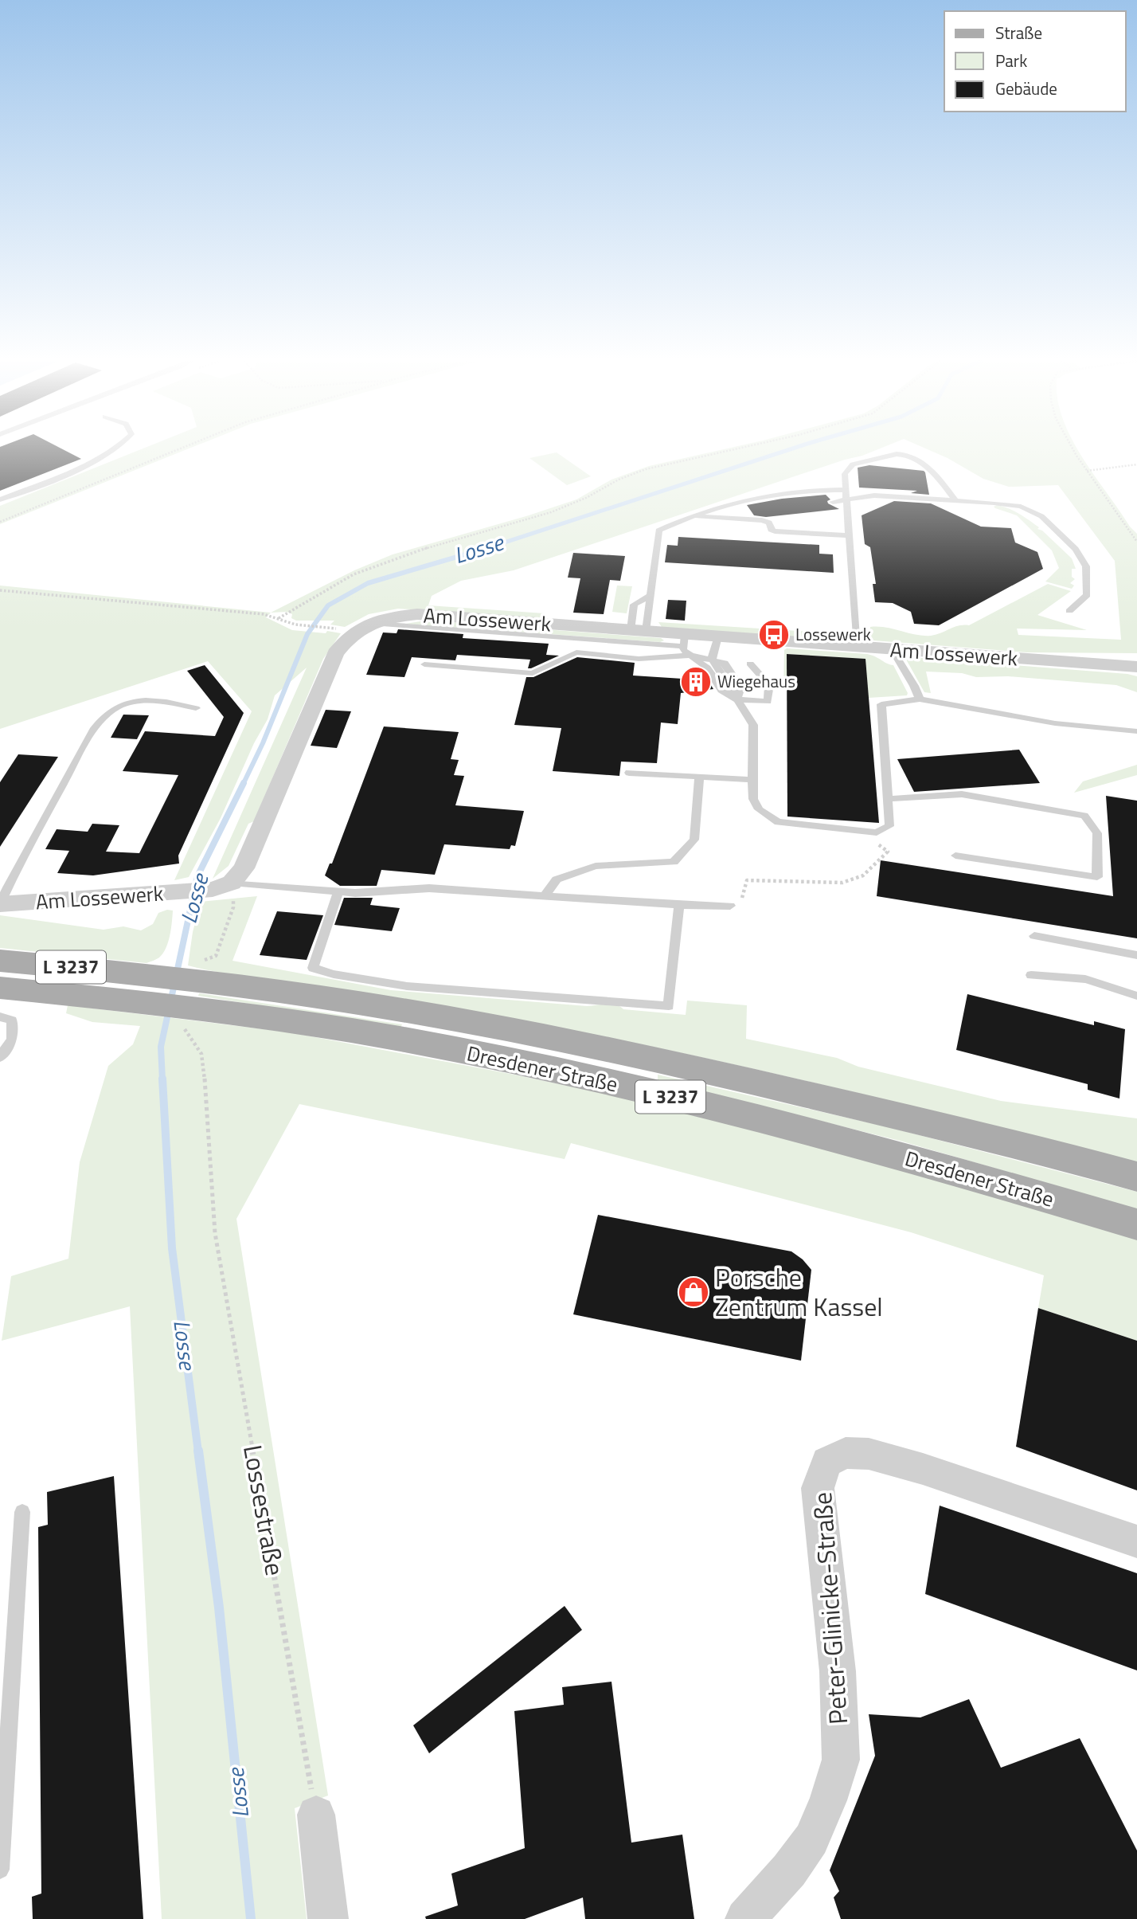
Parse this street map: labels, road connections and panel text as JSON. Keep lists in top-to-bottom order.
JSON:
{
  "streets": {
    "main road": ["L 3237", "Dresdener Straße"],
    "street": ["Am Lossewerk", "Peter-Glinicke-Straße"],
    "path": ["Lossestraße"]
  },
  "crossings": [
    ["Dresdener Straße", "Lossestraße"]
  ],
  "water": ["Losse"],
  "places": {
    "bus stop": ["Lossewerk"],
    "building": ["Wiegehaus"],
    "shop": ["Porsche Zentrum Kassel"]
  },
  "legend": ["Straße", "Park", "Gebäude"]
}
